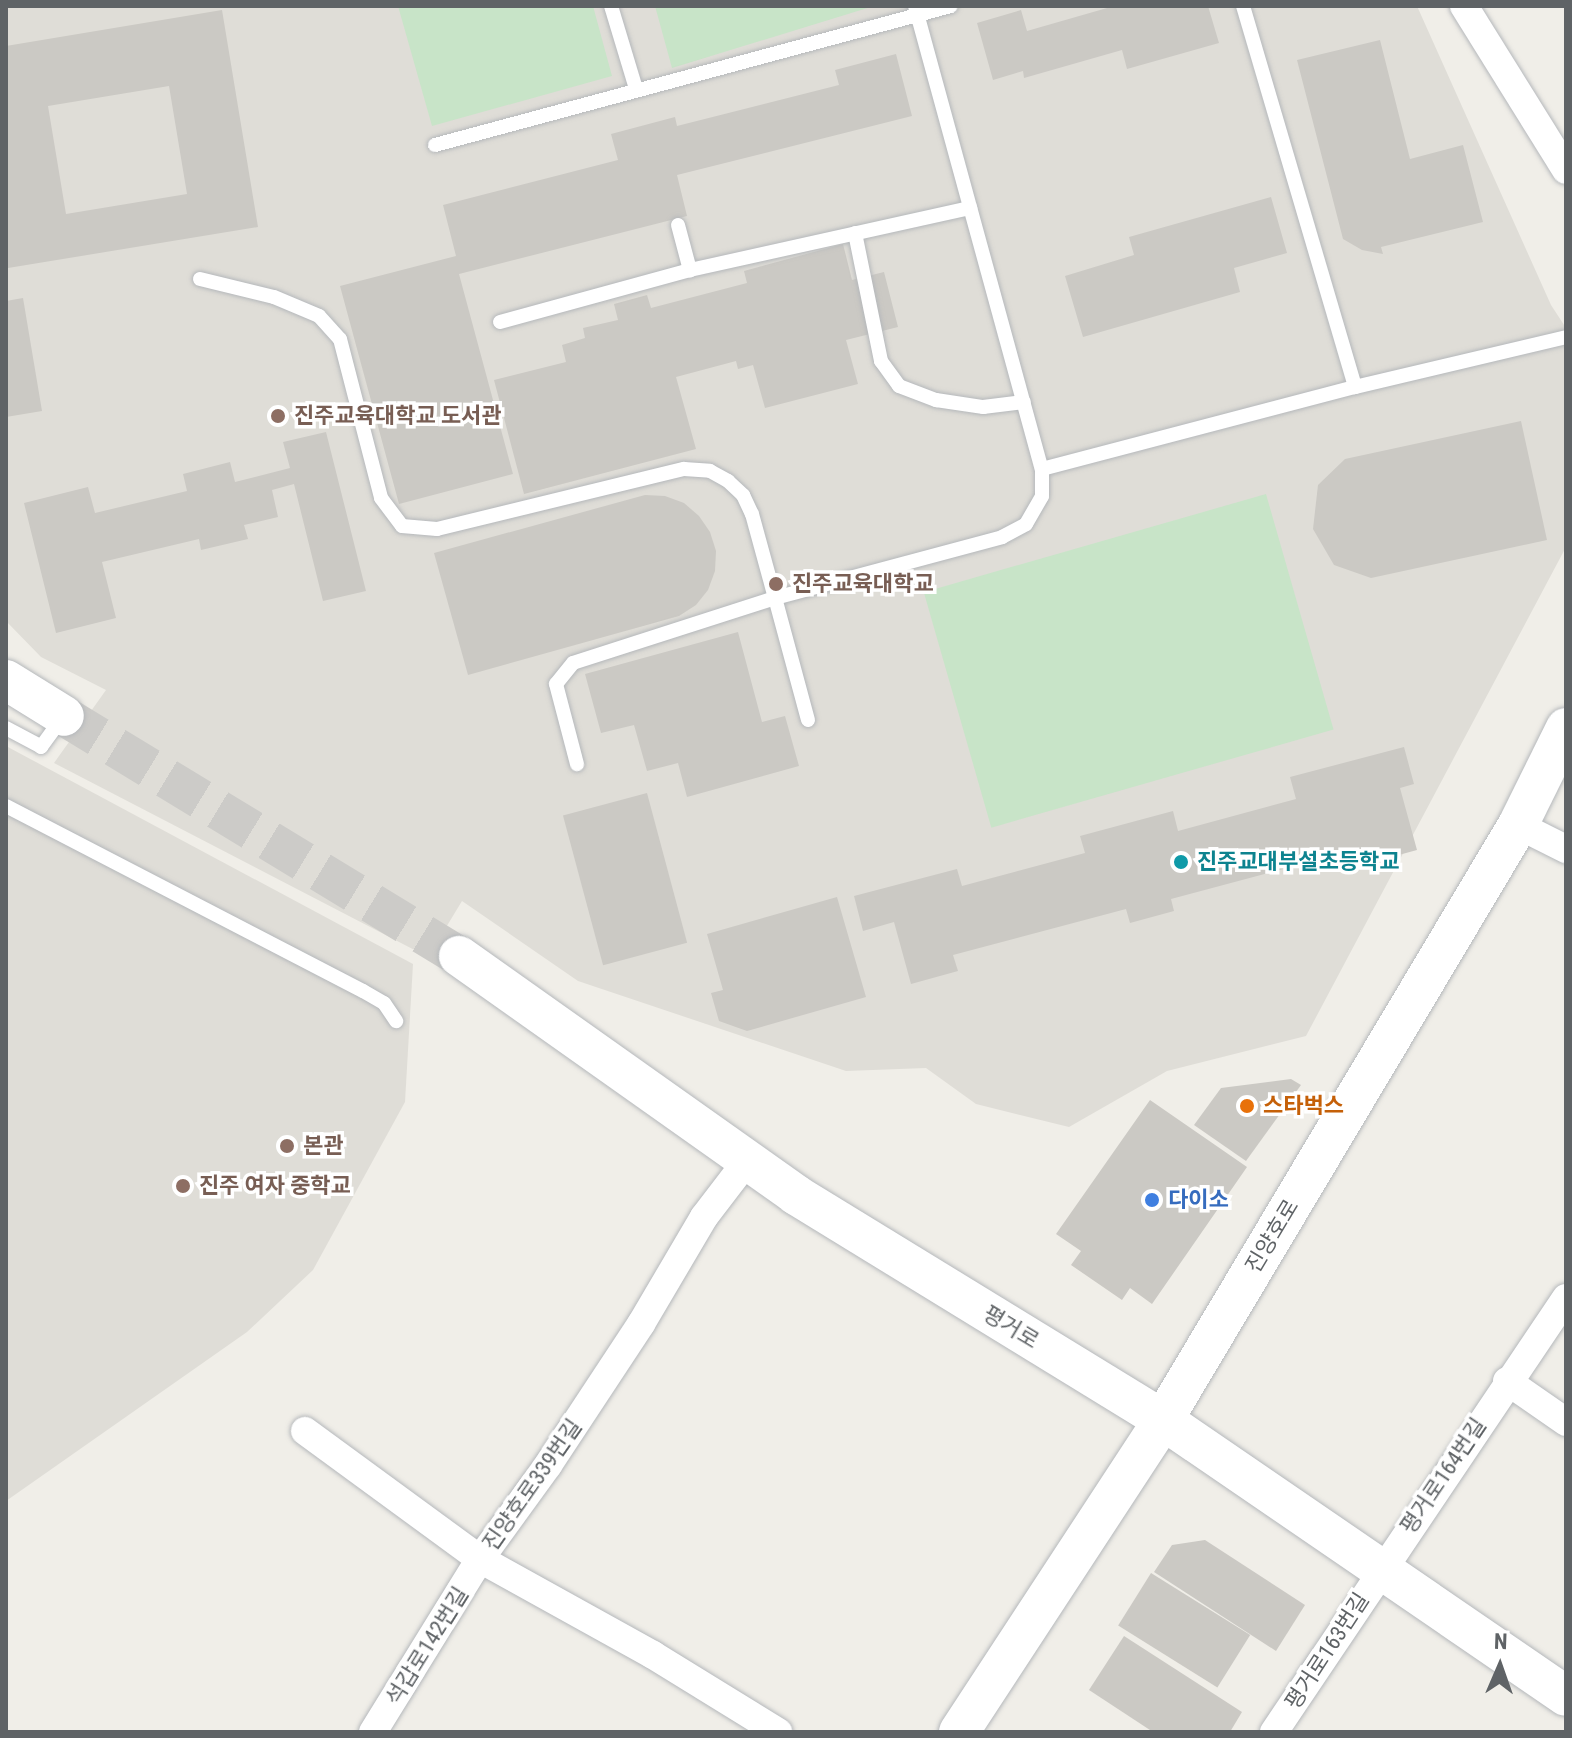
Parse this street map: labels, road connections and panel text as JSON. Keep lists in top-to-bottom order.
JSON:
{
  "streets": {
    "street": [
      "진양호로",
      "평거로",
      "평거로164번길",
      "진양호로339번길",
      "석갑로142번길",
      "평거로163번길"
    ]
  },
  "crossings": [
    ["진양호로", "평거로"],
    ["평거로", "평거로164번길"],
    ["평거로", "진양호로339번길"],
    ["평거로", "평거로163번길"],
    ["평거로164번길", "평거로163번길"],
    ["진양호로339번길", "석갑로142번길"]
  ],
  "places": [
    "진주교육대학교 도서관",
    "진주교육대학교",
    "진주교대부설초등학교",
    "스타벅스",
    "본관",
    "진주 여자 중학교",
    "다이소"
  ],
  "north": "top"
}
